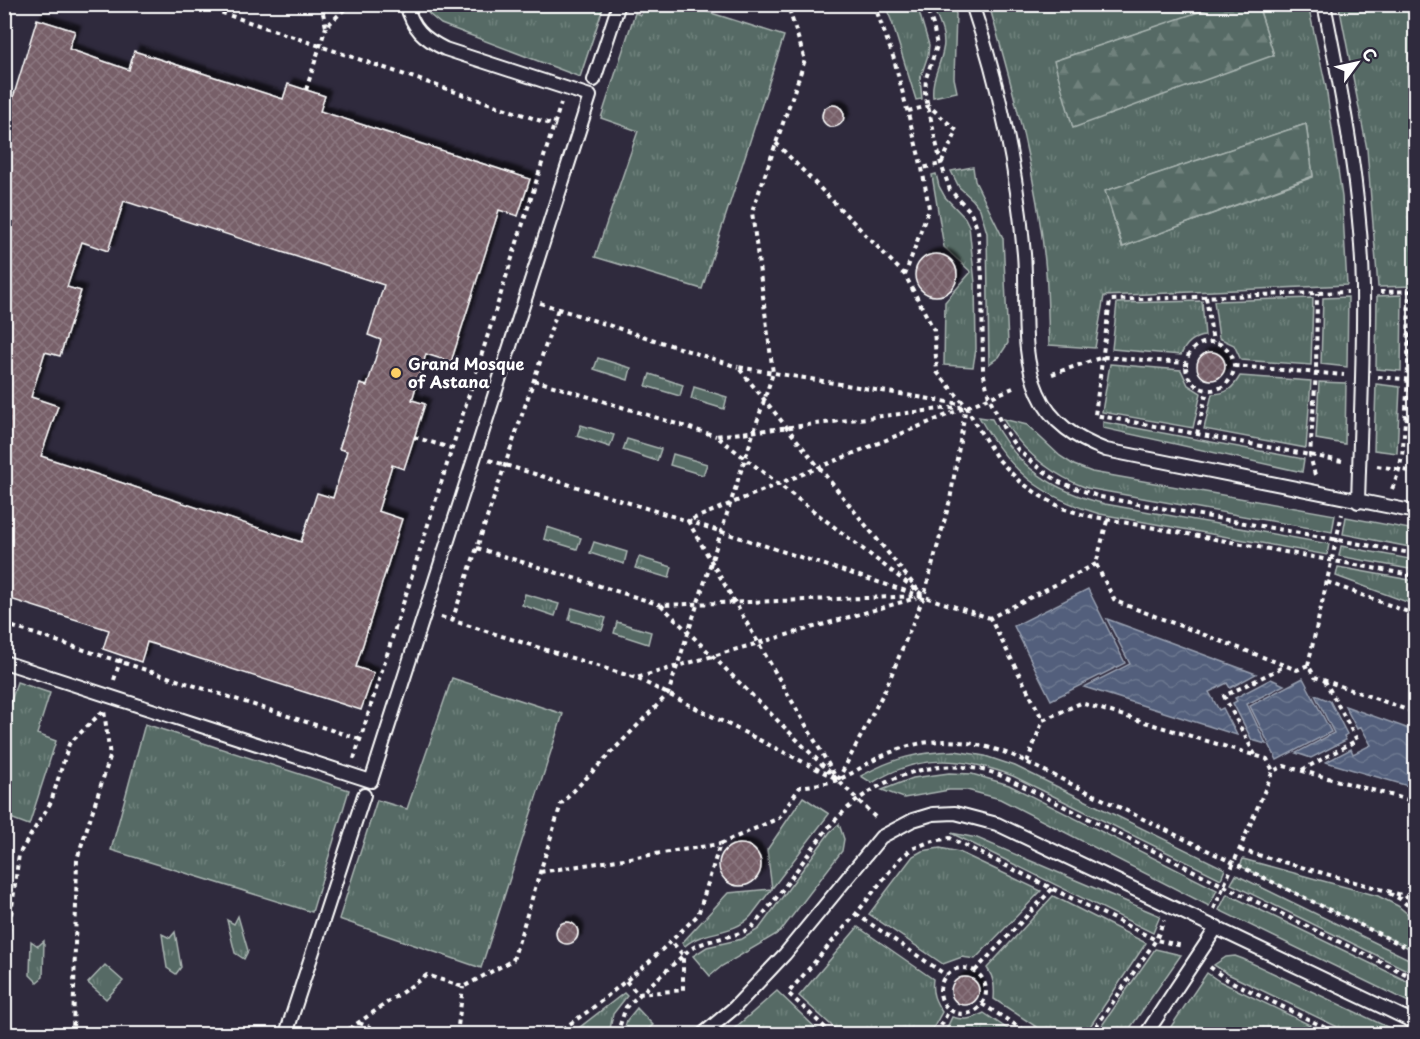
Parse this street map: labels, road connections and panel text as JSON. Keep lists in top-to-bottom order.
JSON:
{
  "places": ["Grand Mosque of Astana"],
  "north": "top right"
}
